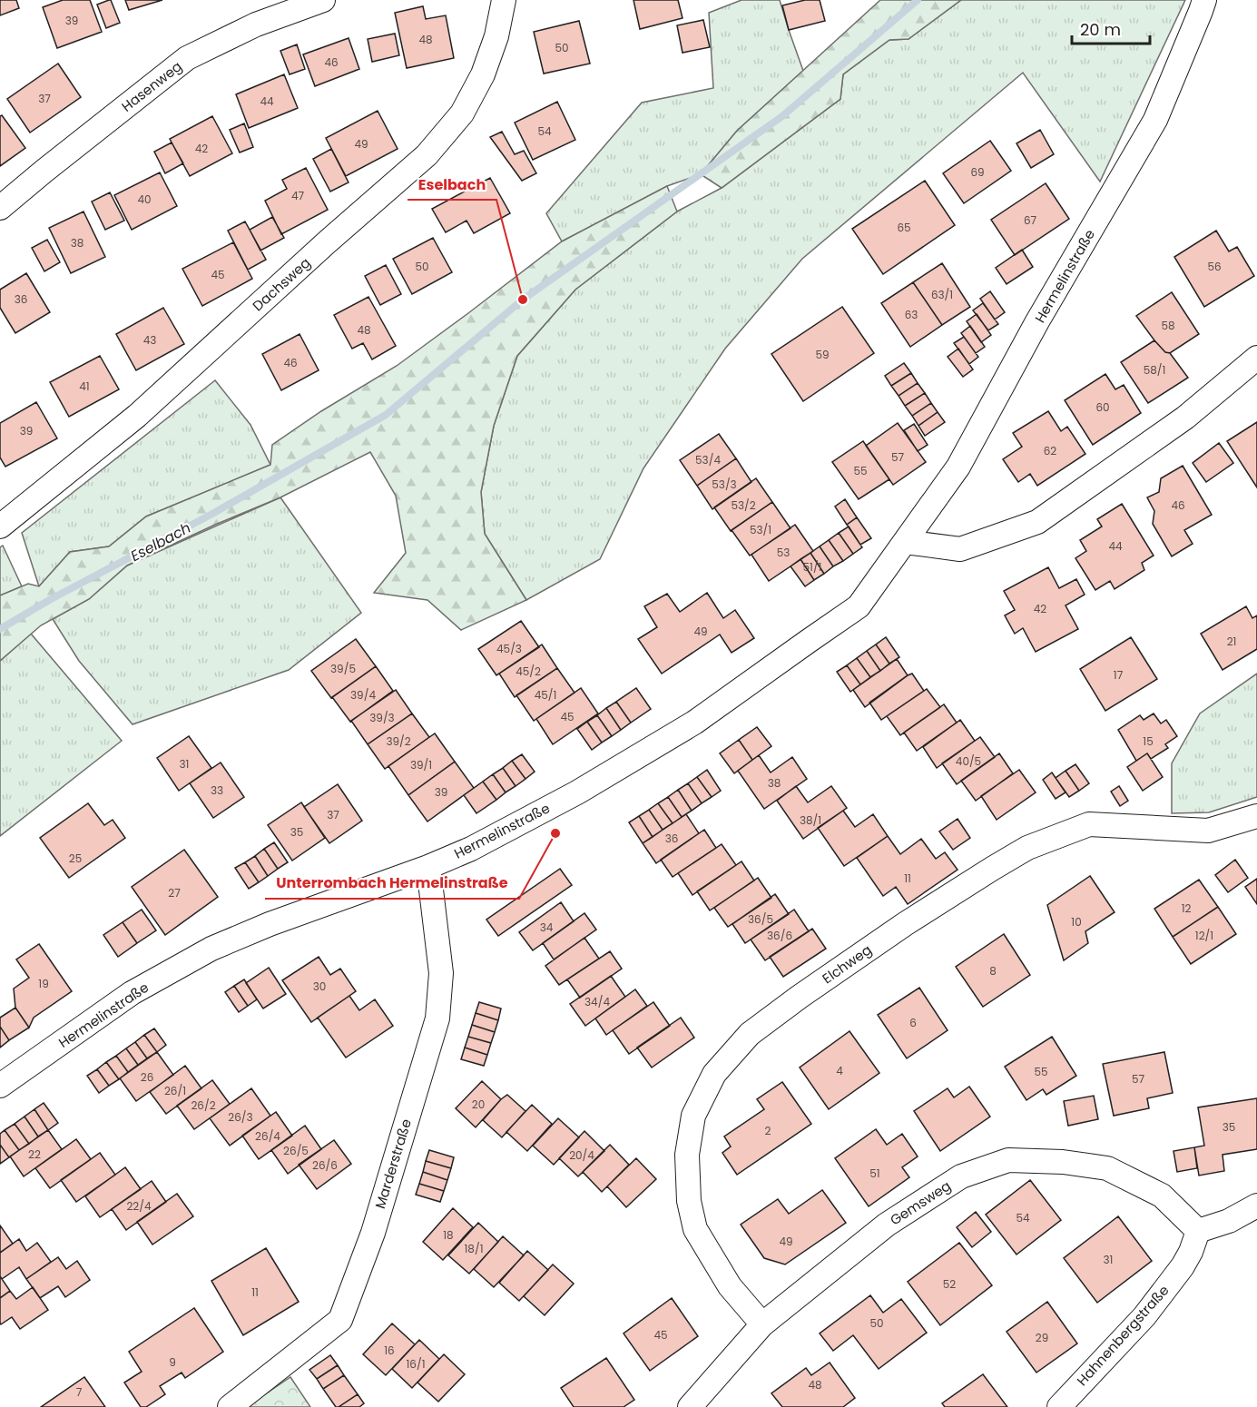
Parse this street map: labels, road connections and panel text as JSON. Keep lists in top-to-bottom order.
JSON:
{
  "streets": {
    "street": [
      "Hasenweg",
      "Hermelinstraße",
      "Dachsweg",
      "Elchweg",
      "Marderstraße",
      "Gemsweg",
      "Hahnenbergstraße"
    ]
  },
  "crossings": [
    ["Hermelinstraße", "Marderstraße"],
    ["Elchweg", "Gemsweg"],
    ["Gemsweg", "Hahnenbergstraße"]
  ],
  "water": ["Eselbach"],
  "places": ["Eselbach", "Unterrombach Hermelinstraße"],
  "house_numbers": [
    "39",
    "48",
    "50",
    "46",
    "37",
    "44",
    "54",
    "49",
    "42",
    "69",
    "47",
    "40",
    "67",
    "65",
    "38",
    "50",
    "56",
    "45",
    "63/1",
    "36",
    "63",
    "58",
    "48",
    "43",
    "59",
    "46",
    "58/1",
    "41",
    "60",
    "39",
    "62",
    "57",
    "53/4",
    "55",
    "53/3",
    "53/2",
    "46",
    "53/1",
    "44",
    "53",
    "51/1",
    "42",
    "49",
    "21",
    "45/3",
    "39/5",
    "45/2",
    "17",
    "39/4",
    "45/1",
    "45",
    "39/3",
    "39/2",
    "15",
    "40/5",
    "31",
    "39/1",
    "38",
    "33",
    "39",
    "37",
    "38/1",
    "35",
    "36",
    "25",
    "11",
    "27",
    "12",
    "36/5",
    "10",
    "34",
    "36/6",
    "12/1",
    "8",
    "19",
    "30",
    "34/4",
    "6",
    "4",
    "55",
    "26",
    "57",
    "26/1",
    "20",
    "26/2",
    "26/3",
    "35",
    "2",
    "26/4",
    "26/5",
    "22",
    "20/4",
    "26/6",
    "51",
    "22/4",
    "54",
    "18",
    "49",
    "18/1",
    "31",
    "52",
    "11",
    "50",
    "45",
    "29",
    "16",
    "9",
    "16/1",
    "48",
    "7"
  ],
  "scale_bar": "20 m"
}
